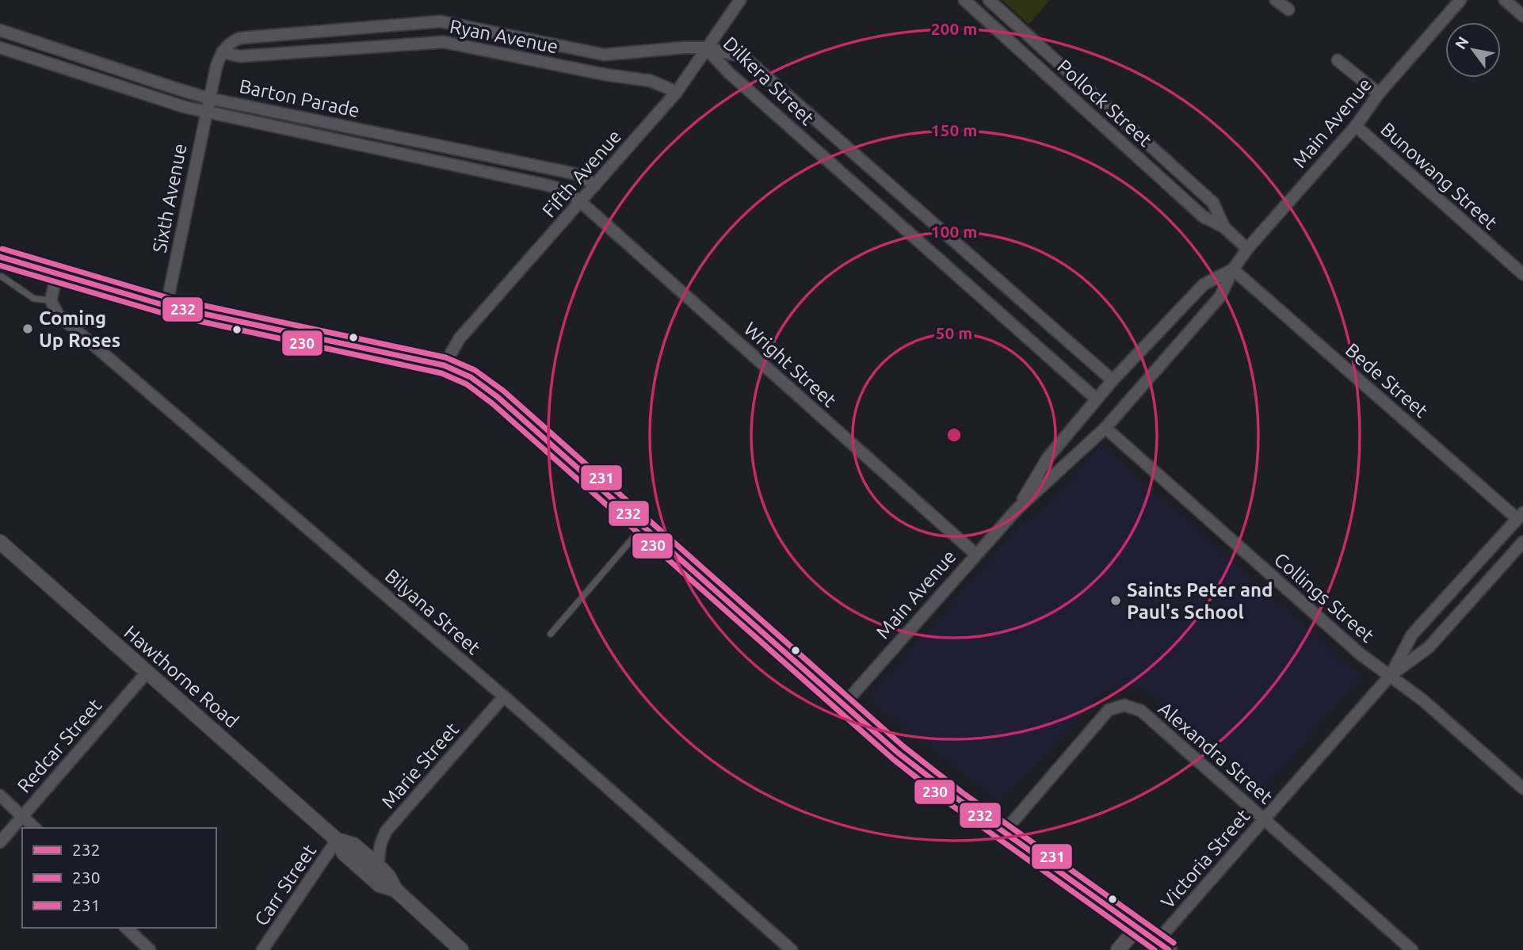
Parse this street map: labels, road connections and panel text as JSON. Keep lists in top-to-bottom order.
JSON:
{
  "streets": {
    "street": [
      "Ryan Avenue",
      "Dilkera Street",
      "Barton Parade",
      "Pollock Street",
      "Main Avenue",
      "Fifth Avenue",
      "Bunowang Street",
      "Sixth Avenue",
      "Wright Street",
      "Bede Street",
      "Collings Street",
      "Bilyana Street",
      "Hawthorne Road",
      "Redcar Street",
      "Alexandra Street",
      "Marie Street",
      "Victoria Street",
      "Carr Street"
    ]
  },
  "crossings": [
    ["Ryan Avenue", "Dilkera Street"],
    ["Ryan Avenue", "Fifth Avenue"],
    ["Dilkera Street", "Main Avenue"],
    ["Dilkera Street", "Fifth Avenue"],
    ["Barton Parade", "Fifth Avenue"],
    ["Barton Parade", "Sixth Avenue"],
    ["Barton Parade", "Wright Street"],
    ["Pollock Street", "Main Avenue"],
    ["Main Avenue", "Bunowang Street"],
    ["Main Avenue", "Wright Street"],
    ["Main Avenue", "Bede Street"],
    ["Main Avenue", "Collings Street"],
    ["Fifth Avenue", "Wright Street"],
    ["Bede Street", "Victoria Street"],
    ["Collings Street", "Victoria Street"],
    ["Bilyana Street", "Marie Street"],
    ["Hawthorne Road", "Redcar Street"],
    ["Hawthorne Road", "Marie Street"],
    ["Hawthorne Road", "Carr Street"],
    ["Alexandra Street", "Victoria Street"]
  ],
  "places": ["Coming Up Roses", "Saints Peter and Paul's School"],
  "lines": ["transit line 231", "transit line 232", "transit line 230"],
  "legend": ["232", "230", "231"],
  "north": "top left",
  "rings": [
    "200 m",
    "150 m",
    "100 m",
    "50 m"
  ]
}
